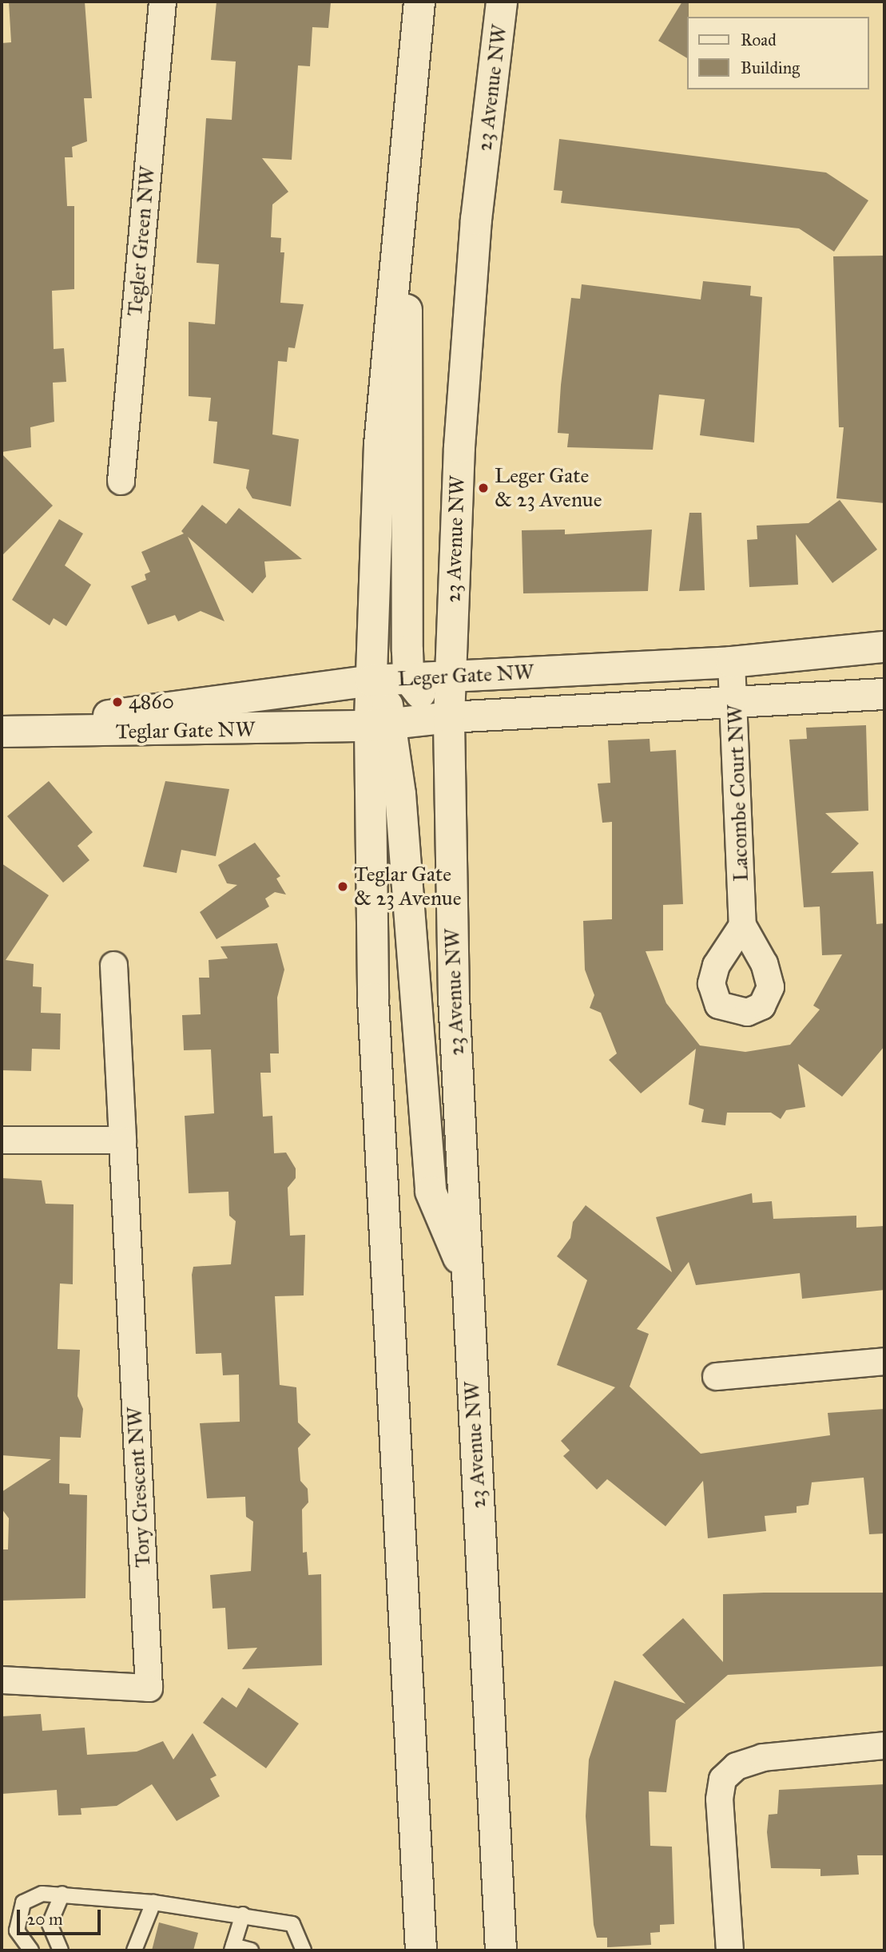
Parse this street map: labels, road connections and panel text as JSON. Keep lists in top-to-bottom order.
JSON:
{
  "streets": {
    "main road": ["23 Avenue NW", "Leger Gate NW", "Teglar Gate NW"],
    "street": ["Tegler Green NW", "Lacombe Court NW", "Tory Crescent NW"]
  },
  "crossings": [
    ["23 Avenue NW", "Leger Gate NW"],
    ["Leger Gate NW", "Teglar Gate NW"],
    ["Leger Gate NW", "Lacombe Court NW"]
  ],
  "places": ["Leger Gate & 23 Avenue", "4860", "Teglar Gate & 23 Avenue"],
  "legend": ["Road", "Building"],
  "scale_bar": "20 m"
}
